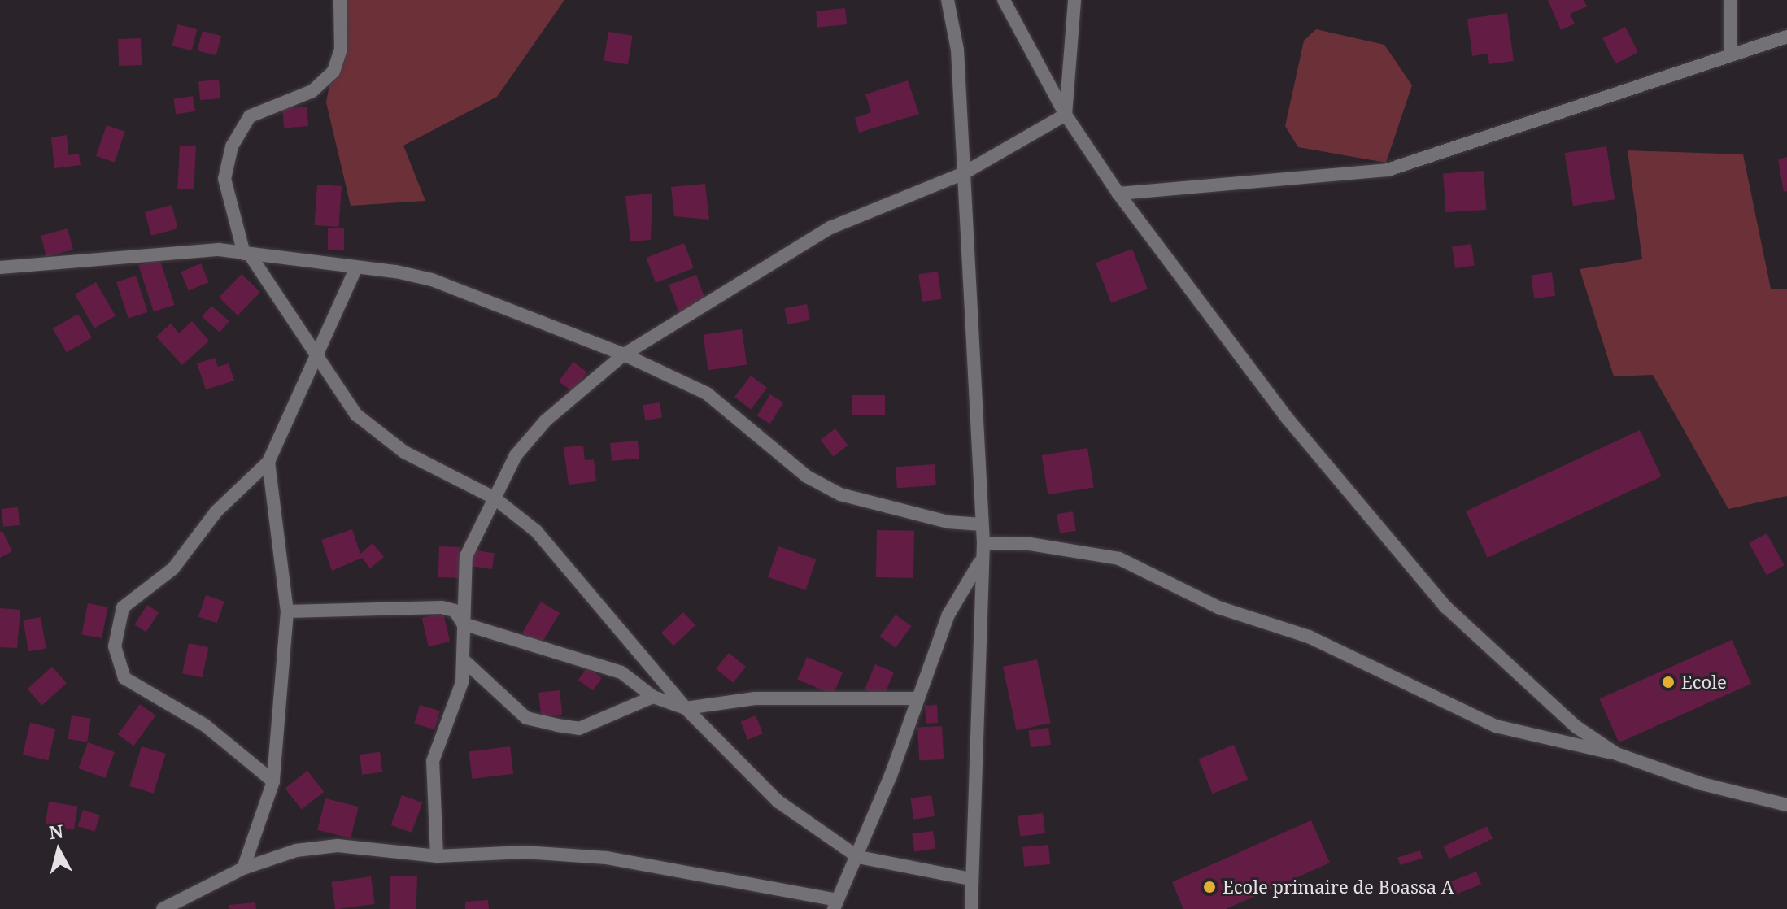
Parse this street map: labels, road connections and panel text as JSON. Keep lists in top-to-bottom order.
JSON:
{
  "places": ["Ecole", "Ecole primaire de Boassa A"],
  "north": "top"
}
